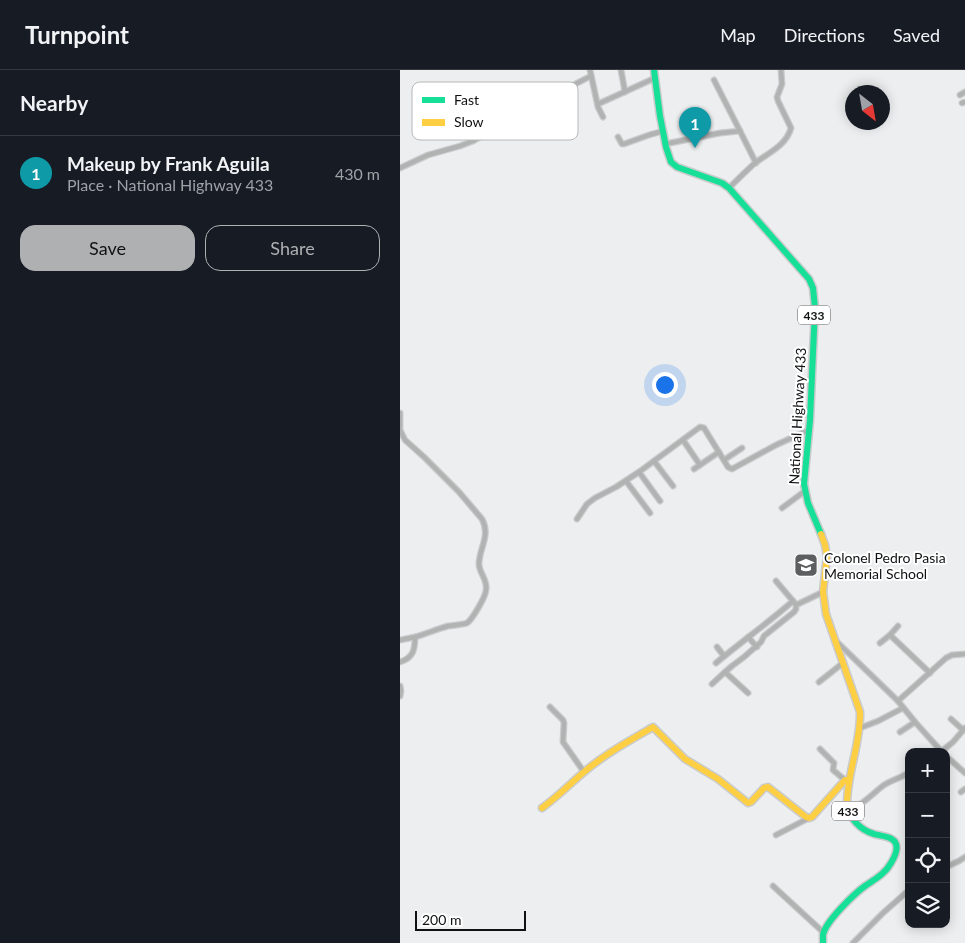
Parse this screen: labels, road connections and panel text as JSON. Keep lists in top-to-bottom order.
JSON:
{
  "streets": {
    "main road": ["433", "National Highway 433"]
  },
  "crossings": [
    ["433", "National Highway 433"]
  ],
  "places": {
    "school or university": ["Colonel Pedro Pasia Memorial School"]
  },
  "legend": ["Fast", "Slow"],
  "scale_bar": "200 m",
  "north": "bottom right",
  "page": {
    "header": "Turnpoint",
    "nav": ["Map", "Directions", "Saved"],
    "heading": "Nearby",
    "pins": "1",
    "list": [
      {
        "mark": "1",
        "name": "Makeup by Frank Aguila",
        "note": "Place · National Highway 433",
        "value": "430 m"
      }
    ],
    "buttons": ["Save", "Share"],
    "map_buttons": ["+", "−"],
    "scale": "200 m"
  }
}
